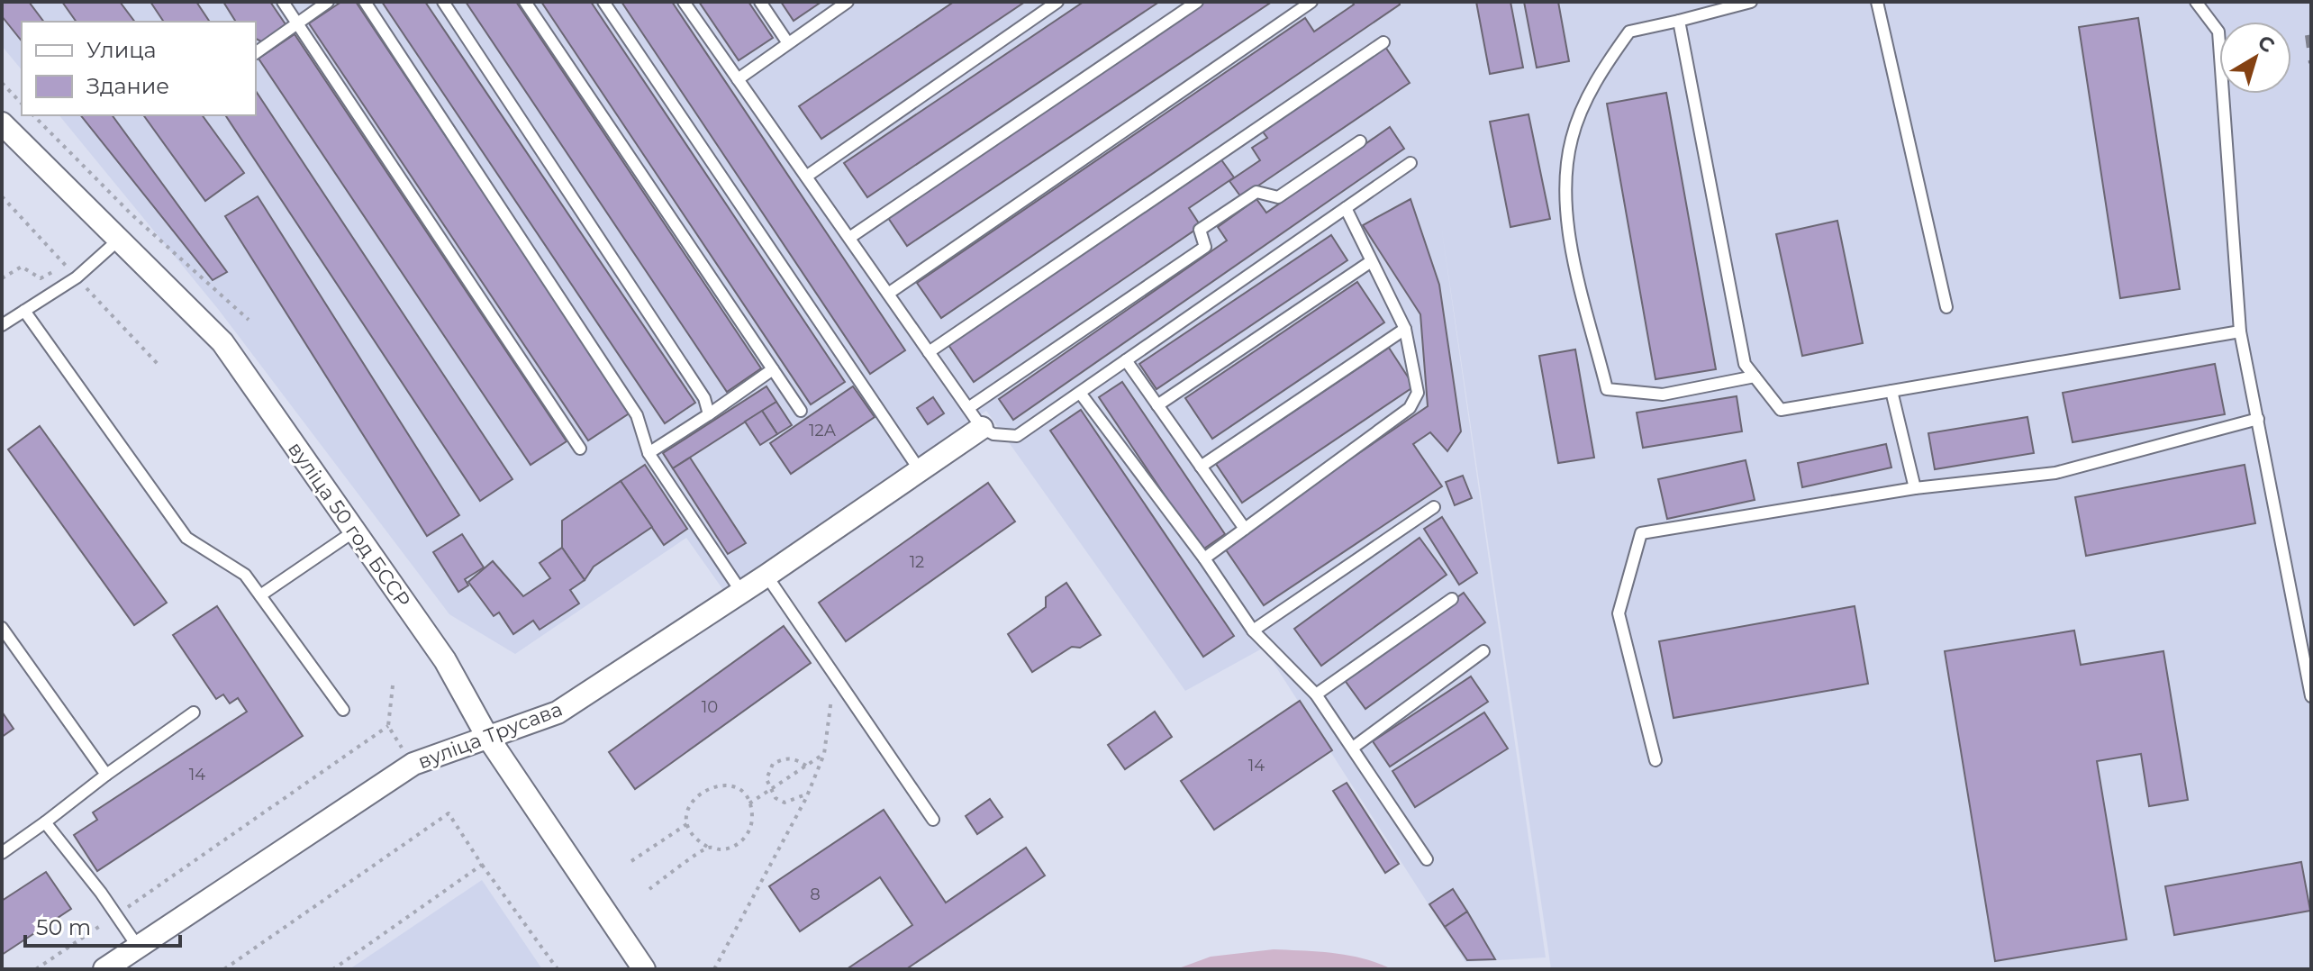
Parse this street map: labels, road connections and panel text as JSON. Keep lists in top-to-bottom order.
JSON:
{
  "streets": {
    "street": ["вуліца 50 год БССР", "вуліца Трусава"]
  },
  "crossings": [
    ["вуліца 50 год БССР", "вуліца Трусава"]
  ],
  "house_numbers": [
    "12А",
    "12",
    "10",
    "14",
    "14",
    "8"
  ],
  "legend": ["Улица", "Здание"],
  "scale_bar": "50 m",
  "north": "top right"
}
